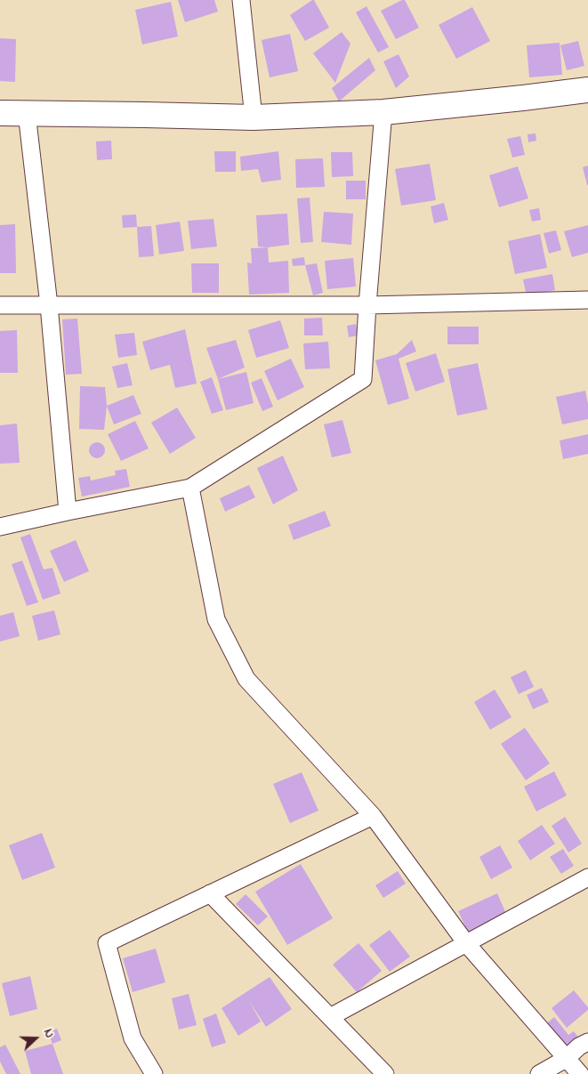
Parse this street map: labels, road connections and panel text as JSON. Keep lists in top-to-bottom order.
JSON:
{
  "north": "right"
}
